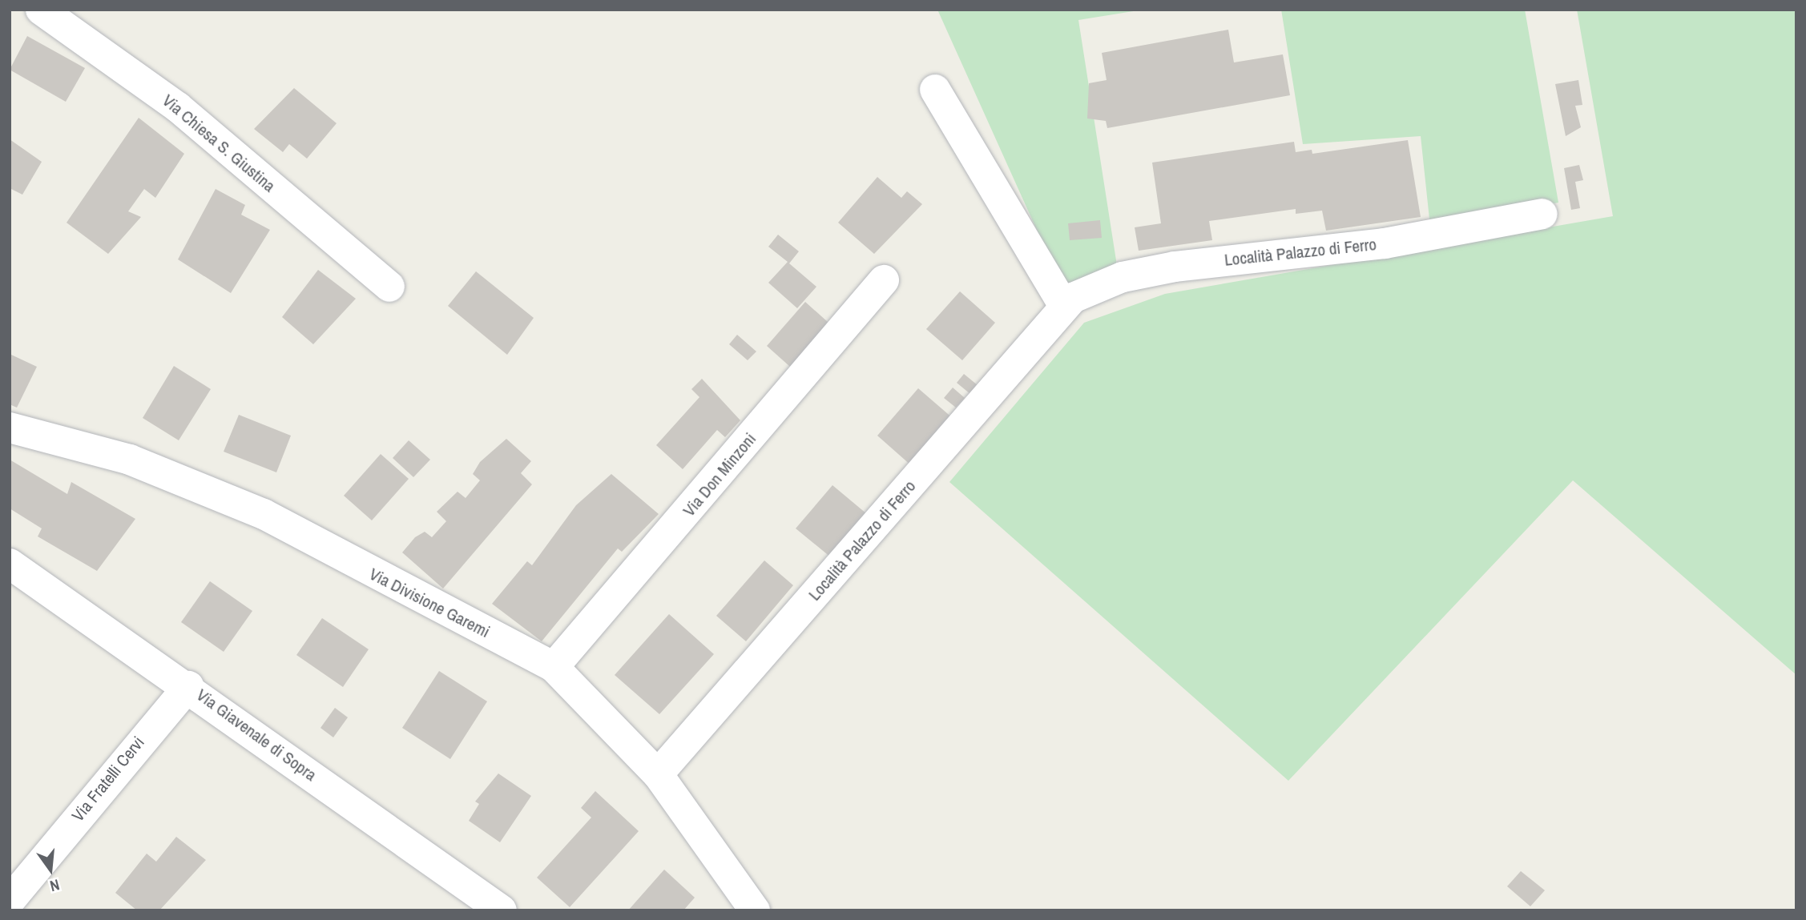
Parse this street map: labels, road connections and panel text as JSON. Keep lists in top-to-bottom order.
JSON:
{
  "streets": {
    "street": [
      "Via Chiesa S. Giustina",
      "Località Palazzo di Ferro",
      "Via Don Minzoni",
      "Via Divisione Garemi",
      "Via Giavenale di Sopra",
      "Via Fratelli Cervi"
    ]
  },
  "crossings": [
    ["Località Palazzo di Ferro", "Via Divisione Garemi"],
    ["Via Don Minzoni", "Via Divisione Garemi"],
    ["Via Giavenale di Sopra", "Via Fratelli Cervi"]
  ],
  "north": "bottom"
}
